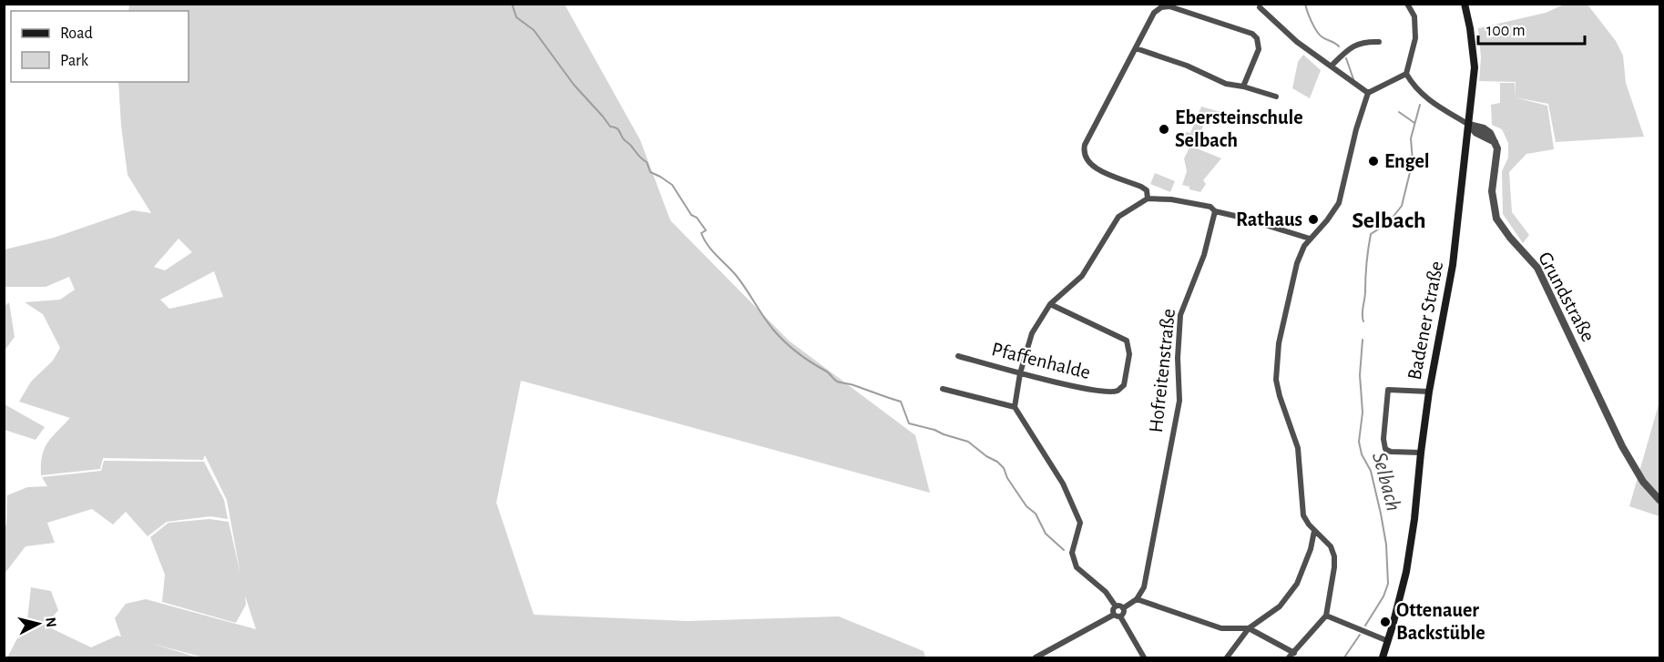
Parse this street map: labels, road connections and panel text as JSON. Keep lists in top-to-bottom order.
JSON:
{
  "streets": {
    "main road": ["Badener Straße"],
    "street": ["Grundstraße", "Pfaffenhalde", "Hofreitenstraße"]
  },
  "crossings": [
    ["Grundstraße", "Badener Straße"]
  ],
  "districts": ["Selbach"],
  "water": ["Selbach"],
  "places": [
    "Ebersteinschule Selbach",
    "Engel",
    "Rathaus",
    "Ottenauer Backstüble"
  ],
  "legend": ["Road", "Park"],
  "scale_bar": "100 m",
  "north": "right"
}
